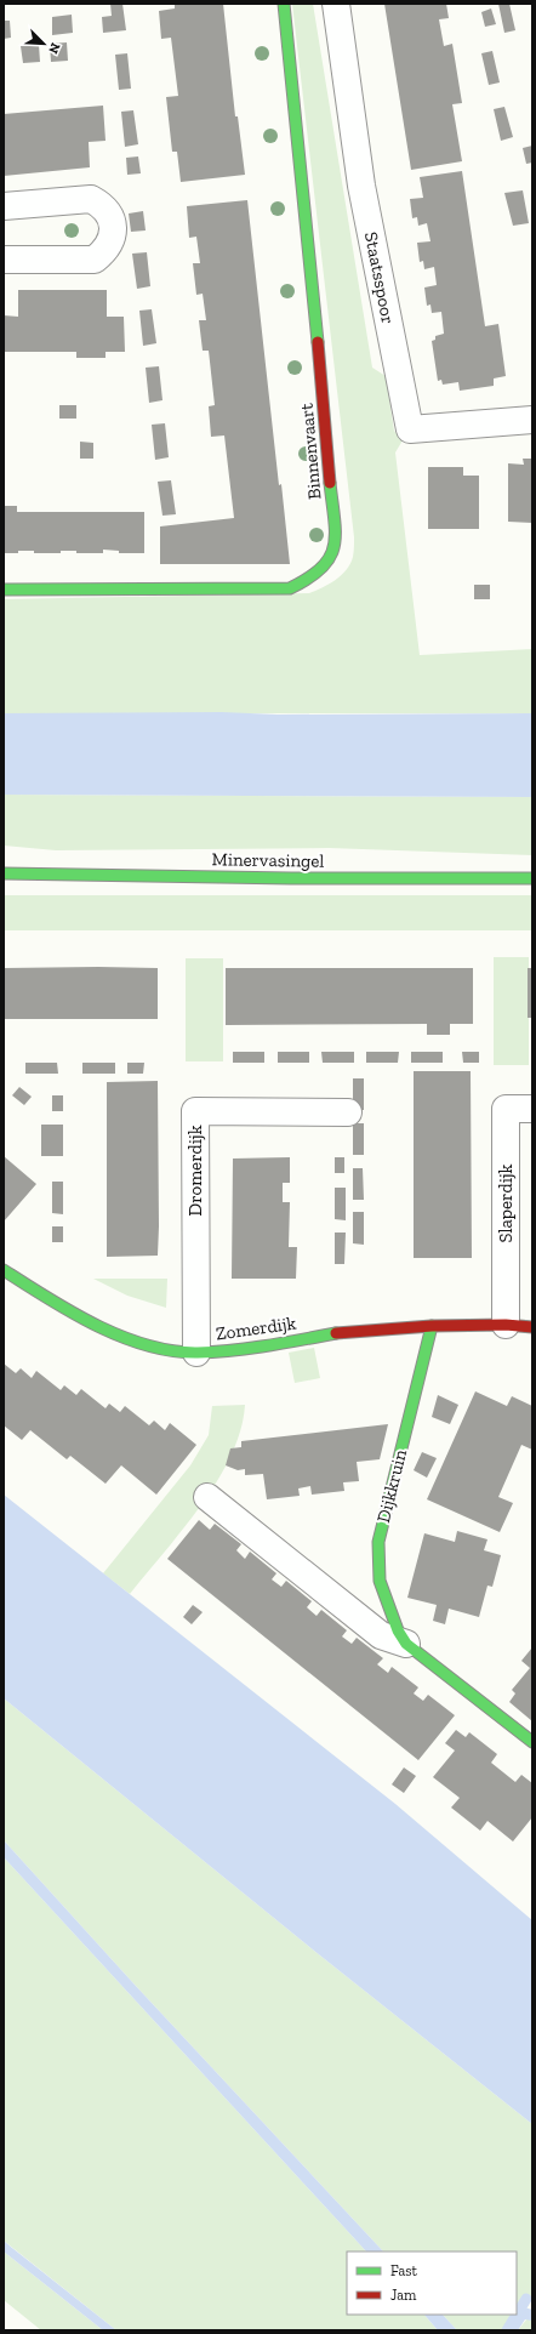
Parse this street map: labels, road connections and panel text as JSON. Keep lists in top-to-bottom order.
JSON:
{
  "streets": {
    "street": [
      "Staatsspoor",
      "Binnenvaart",
      "Minervasingel",
      "Dromerdijk",
      "Slaperdijk",
      "Zomerdijk",
      "Dijkkruin"
    ]
  },
  "crossings": [
    ["Dromerdijk", "Zomerdijk"],
    ["Slaperdijk", "Zomerdijk"],
    ["Zomerdijk", "Dijkkruin"]
  ],
  "legend": ["Fast", "Jam"],
  "north": "bottom right"
}
